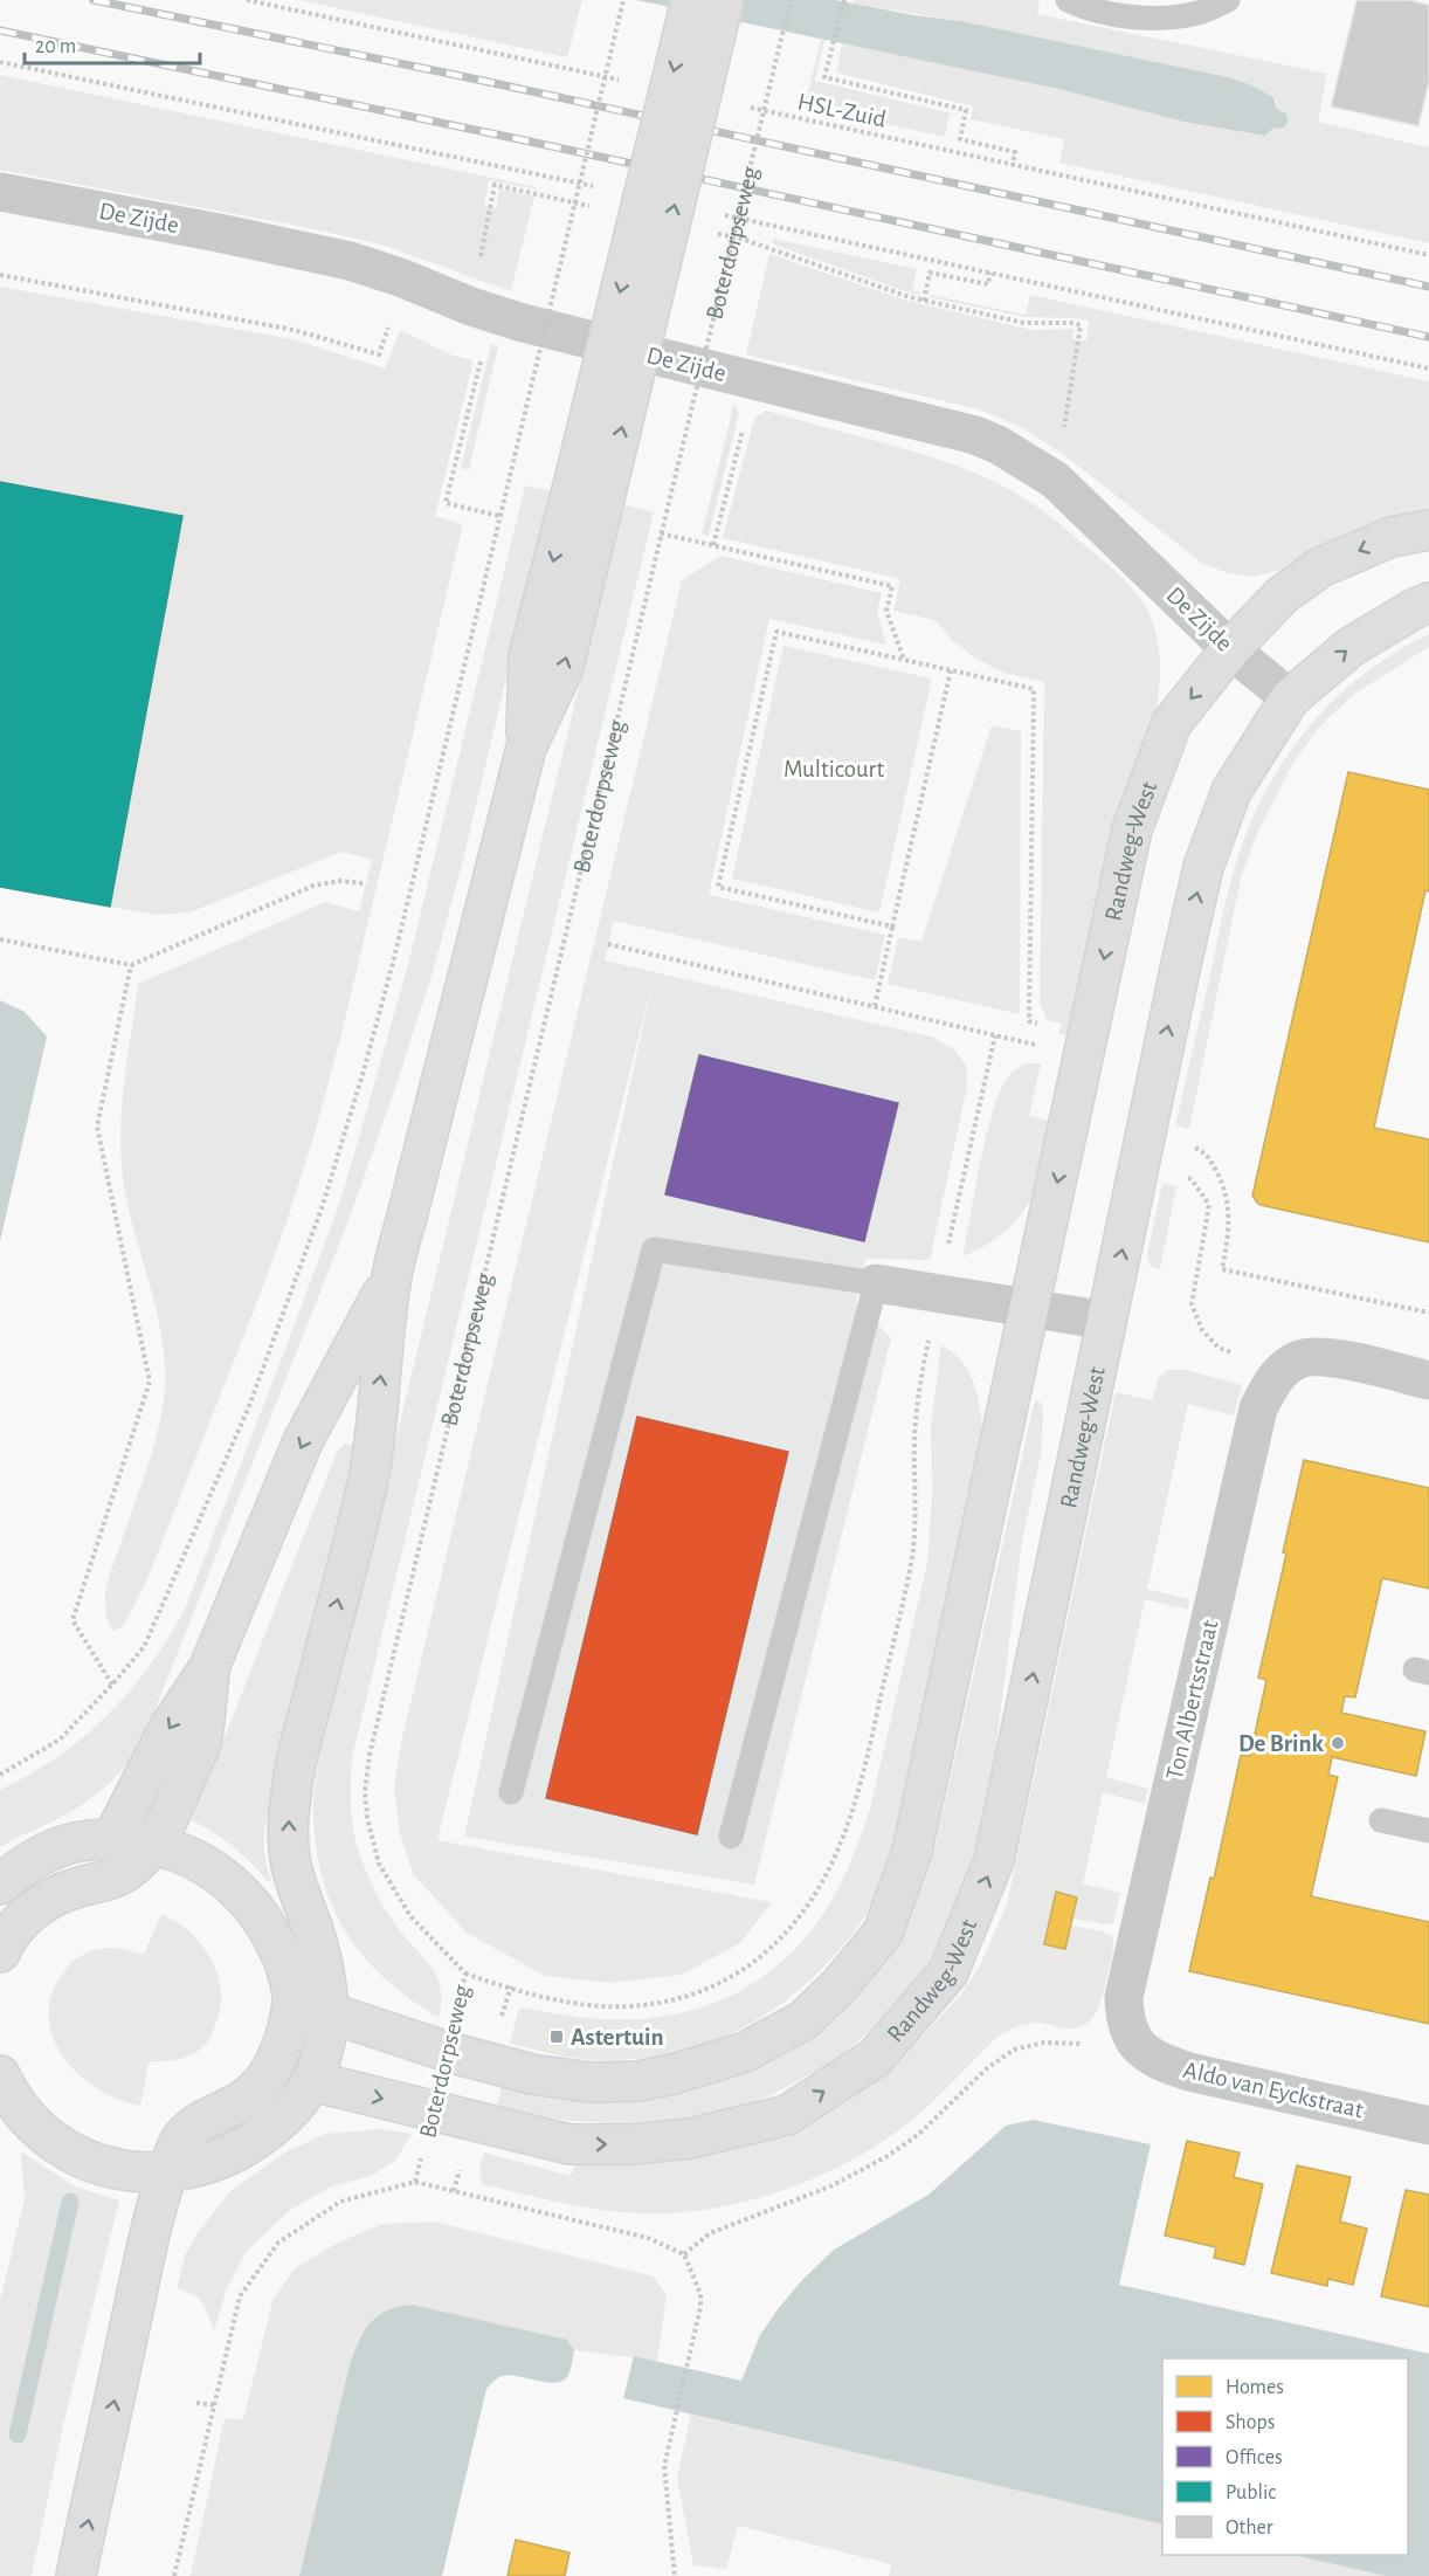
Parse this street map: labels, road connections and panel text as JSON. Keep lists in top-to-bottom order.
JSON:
{
  "streets": {
    "main road": ["Randweg-West"],
    "street": ["De Zijde", "Ton Albertsstraat", "Aldo van Eyckstraat"],
    "path": ["HSL-Zuid", "Boterdorpseweg"]
  },
  "crossings": [
    ["De Zijde", "Randweg-West"],
    ["Boterdorpseweg", "Randweg-West"],
    ["Ton Albertsstraat", "Aldo van Eyckstraat"]
  ],
  "parks": ["Multicourt"],
  "places": {
    "other": ["De Brink"],
    "transit": ["Astertuin"]
  },
  "legend": [
    "Homes",
    "Shops",
    "Offices",
    "Public",
    "Other"
  ],
  "scale_bar": "20 m"
}
